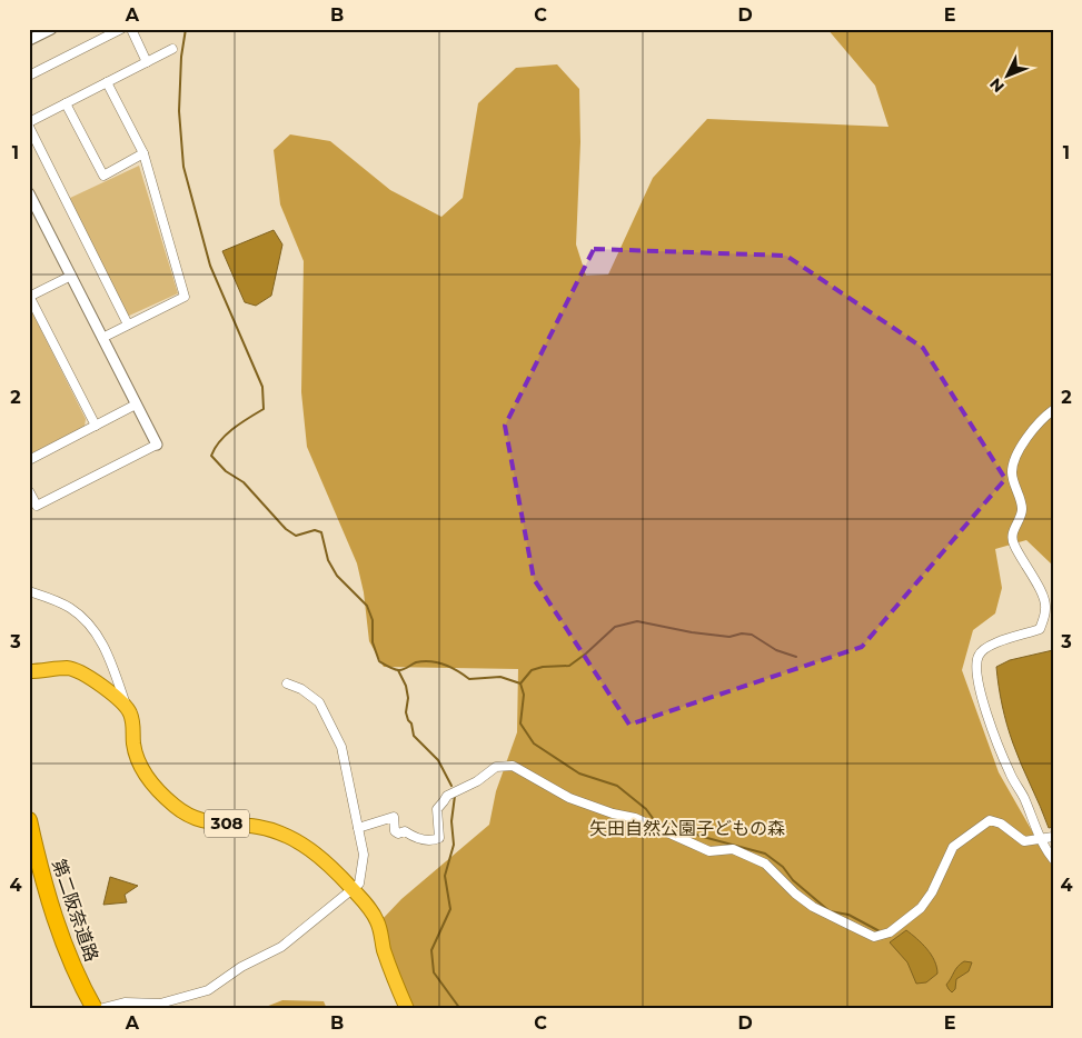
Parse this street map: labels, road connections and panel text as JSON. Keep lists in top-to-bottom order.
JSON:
{
  "streets": {
    "highway": ["308", "第二阪奈道路"]
  },
  "parks": ["矢田自然公園子どもの森"],
  "north": "bottom left",
  "grid": {
    "columns": [
      "A",
      "B",
      "C",
      "D",
      "E"
    ],
    "rows": [
      "1",
      "2",
      "3",
      "4"
    ]
  }
}
